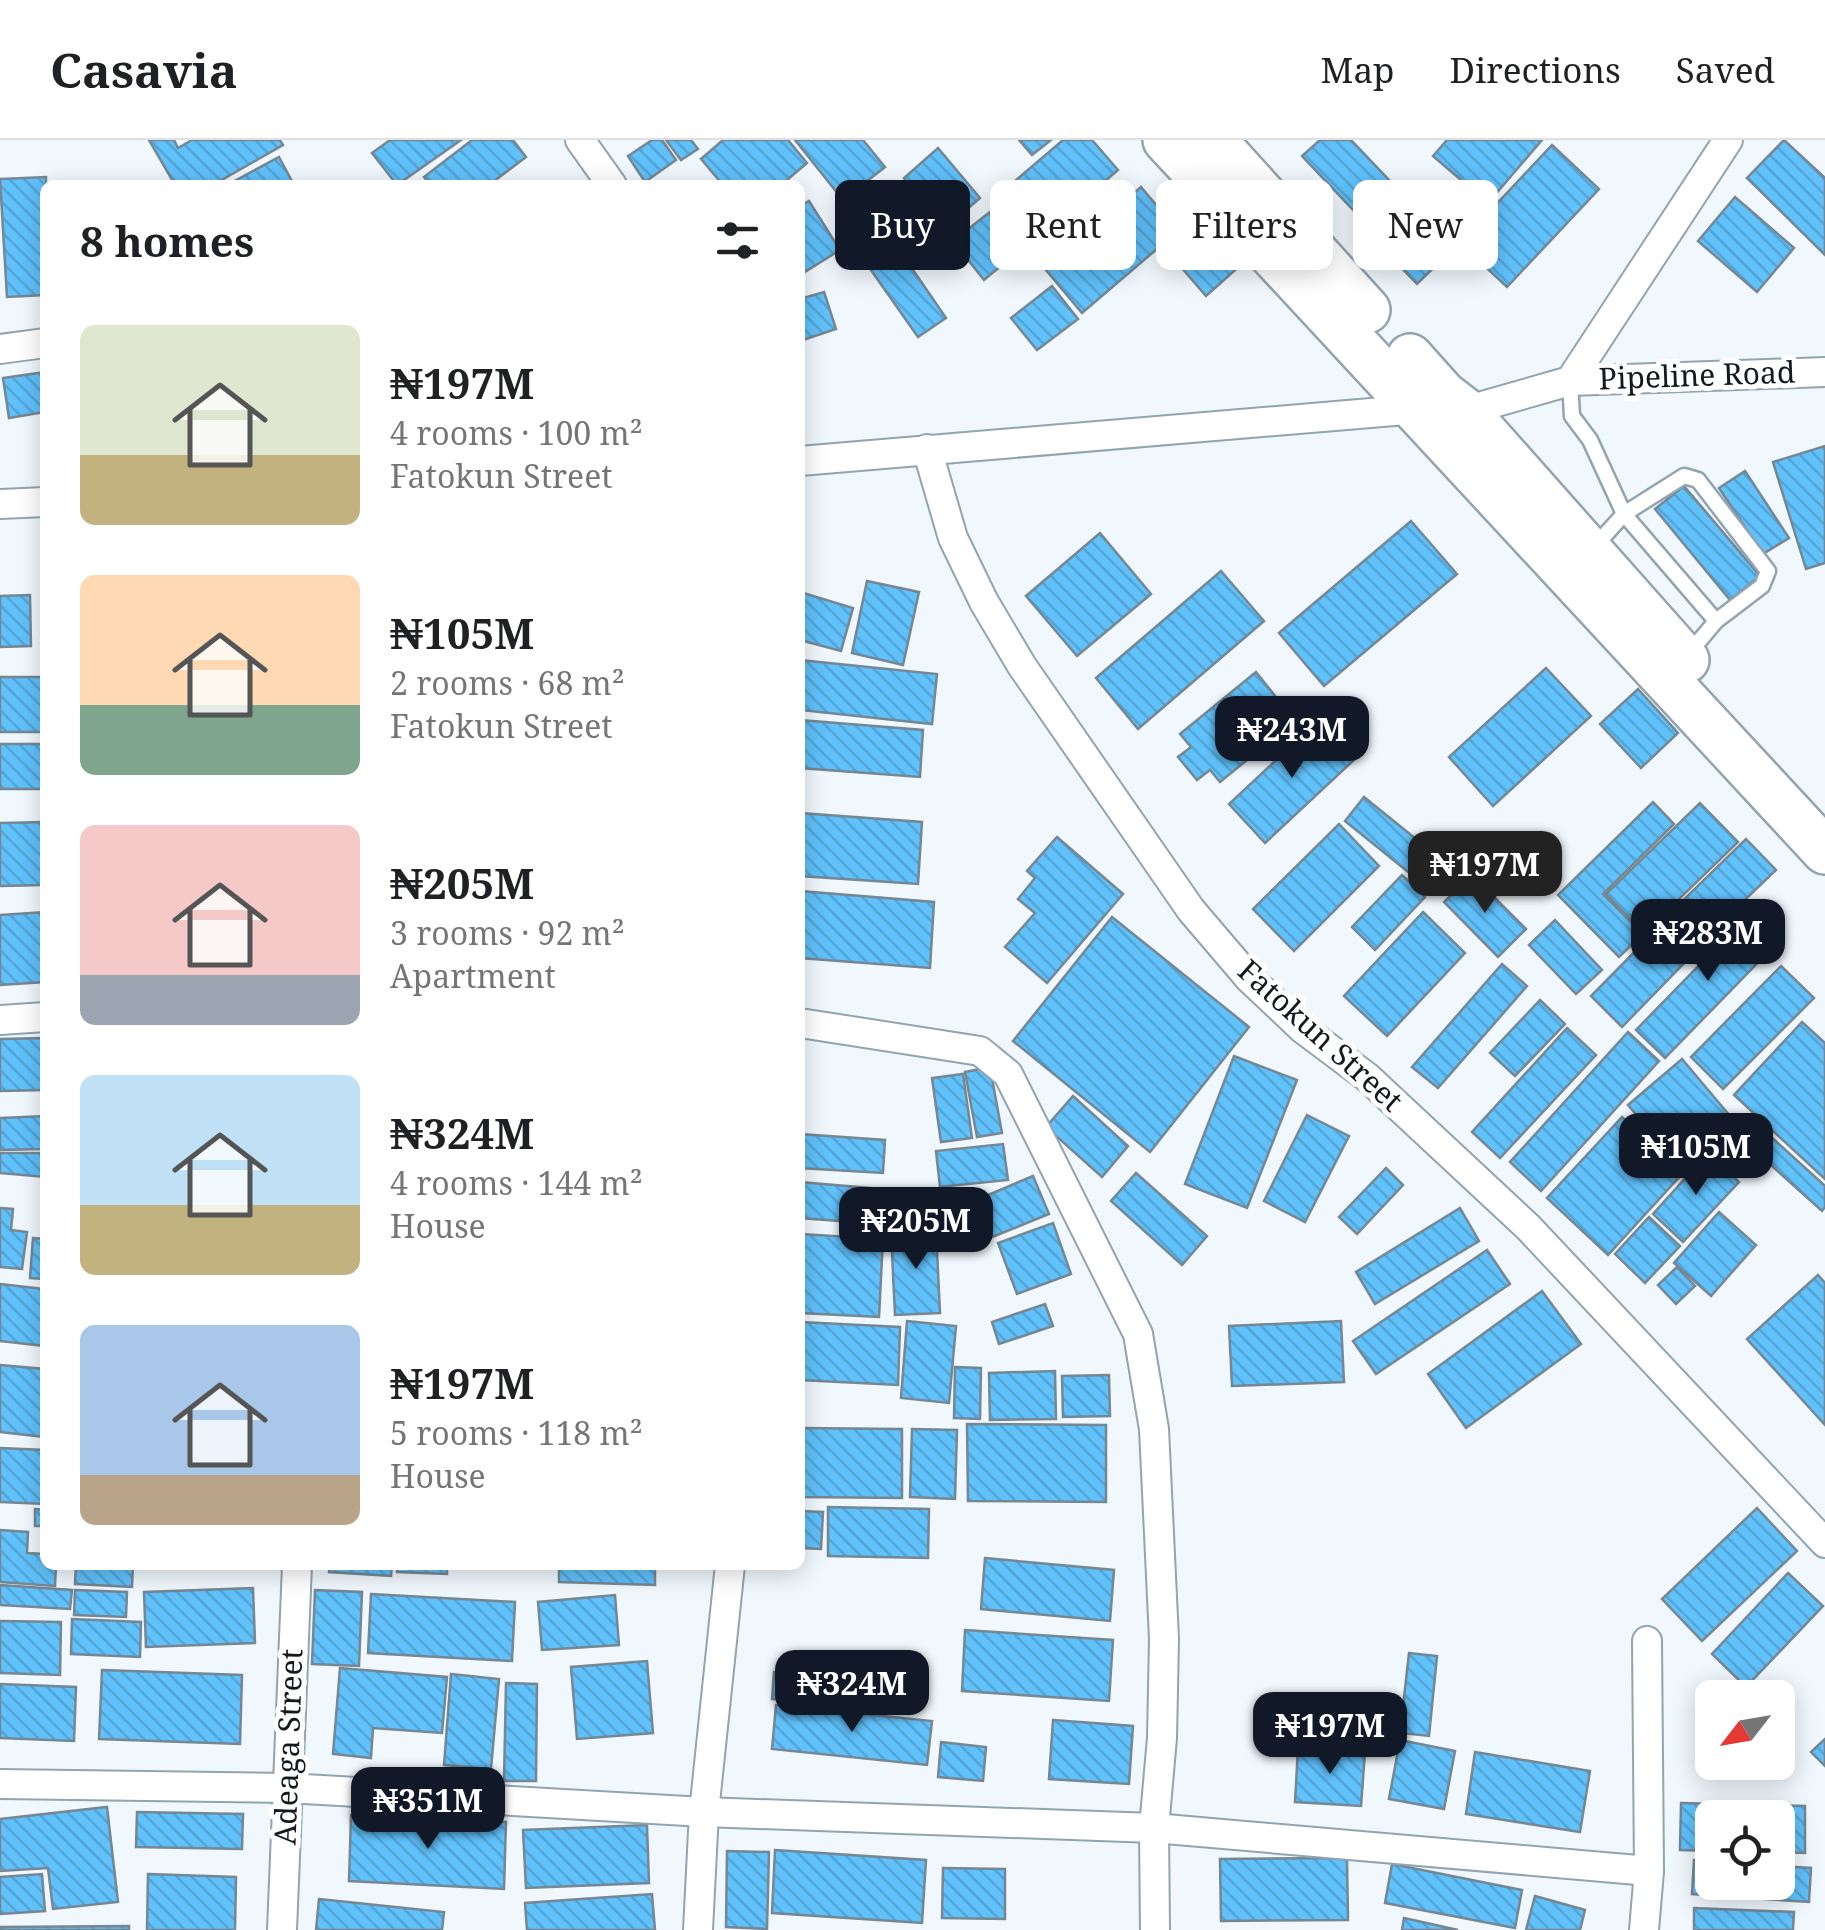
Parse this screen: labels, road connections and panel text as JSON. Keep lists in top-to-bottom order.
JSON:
{
  "streets": {
    "street": ["Pipeline Road", "Fatokun Street", "Adeaga Street"]
  },
  "crossings": [
    ["Pipeline Road", "Fatokun Street"]
  ],
  "north": "bottom left",
  "page": {
    "header": "Casavia",
    "nav": ["Map", "Directions", "Saved"],
    "chip": [
      "Buy",
      "Rent",
      "Filters",
      "New"
    ],
    "heading": "8 homes",
    "list": [
      {
        "name": "₦197M",
        "note": "4 rooms · 100 m² · Fatokun Street"
      },
      {
        "name": "₦105M",
        "note": "2 rooms · 68 m² · Fatokun Street"
      },
      {
        "name": "₦205M",
        "note": "3 rooms · 92 m² · Apartment"
      },
      {
        "name": "₦324M",
        "note": "4 rooms · 144 m² · House"
      },
      {
        "name": "₦197M",
        "note": "5 rooms · 118 m² · House"
      }
    ],
    "price": [
      "₦243M",
      "₦197M",
      "₦283M",
      "₦105M",
      "₦205M",
      "₦324M",
      "₦197M",
      "₦351M"
    ]
  }
}
